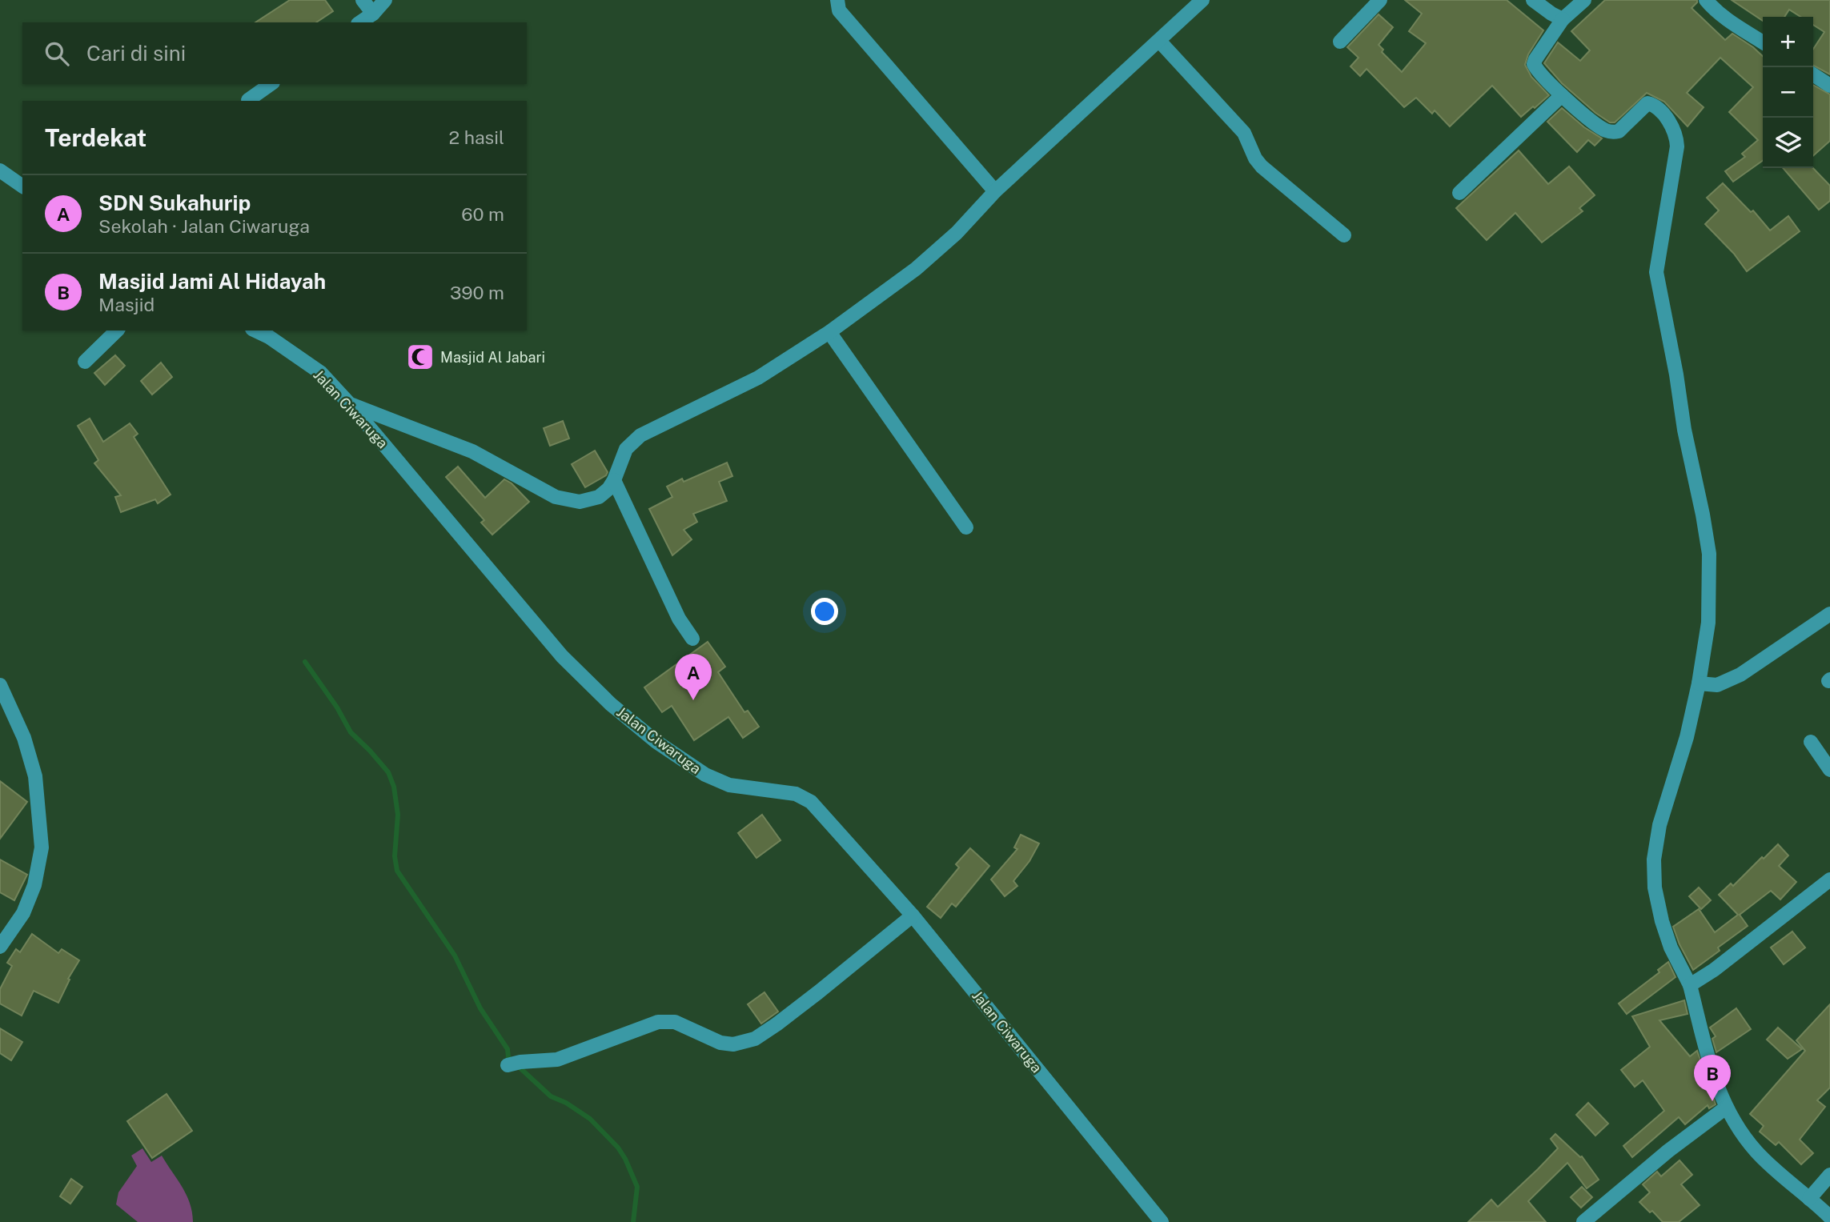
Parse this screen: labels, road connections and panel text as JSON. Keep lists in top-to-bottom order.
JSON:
{
  "streets": {
    "street": ["Jalan Ciwaruga"]
  },
  "places": {
    "mosque": ["Masjid Al Jabari"]
  },
  "page": {
    "map_buttons": ["+", "−"],
    "search": "Cari di sini",
    "heading": ["Terdekat", "2 hasil"],
    "list": [
      {
        "mark": "A",
        "name": "SDN Sukahurip",
        "note": "Sekolah · Jalan Ciwaruga",
        "value": "60 m"
      },
      {
        "mark": "B",
        "name": "Masjid Jami Al Hidayah",
        "note": "Masjid",
        "value": "390 m"
      }
    ],
    "pins": ["A", "B"]
  }
}
